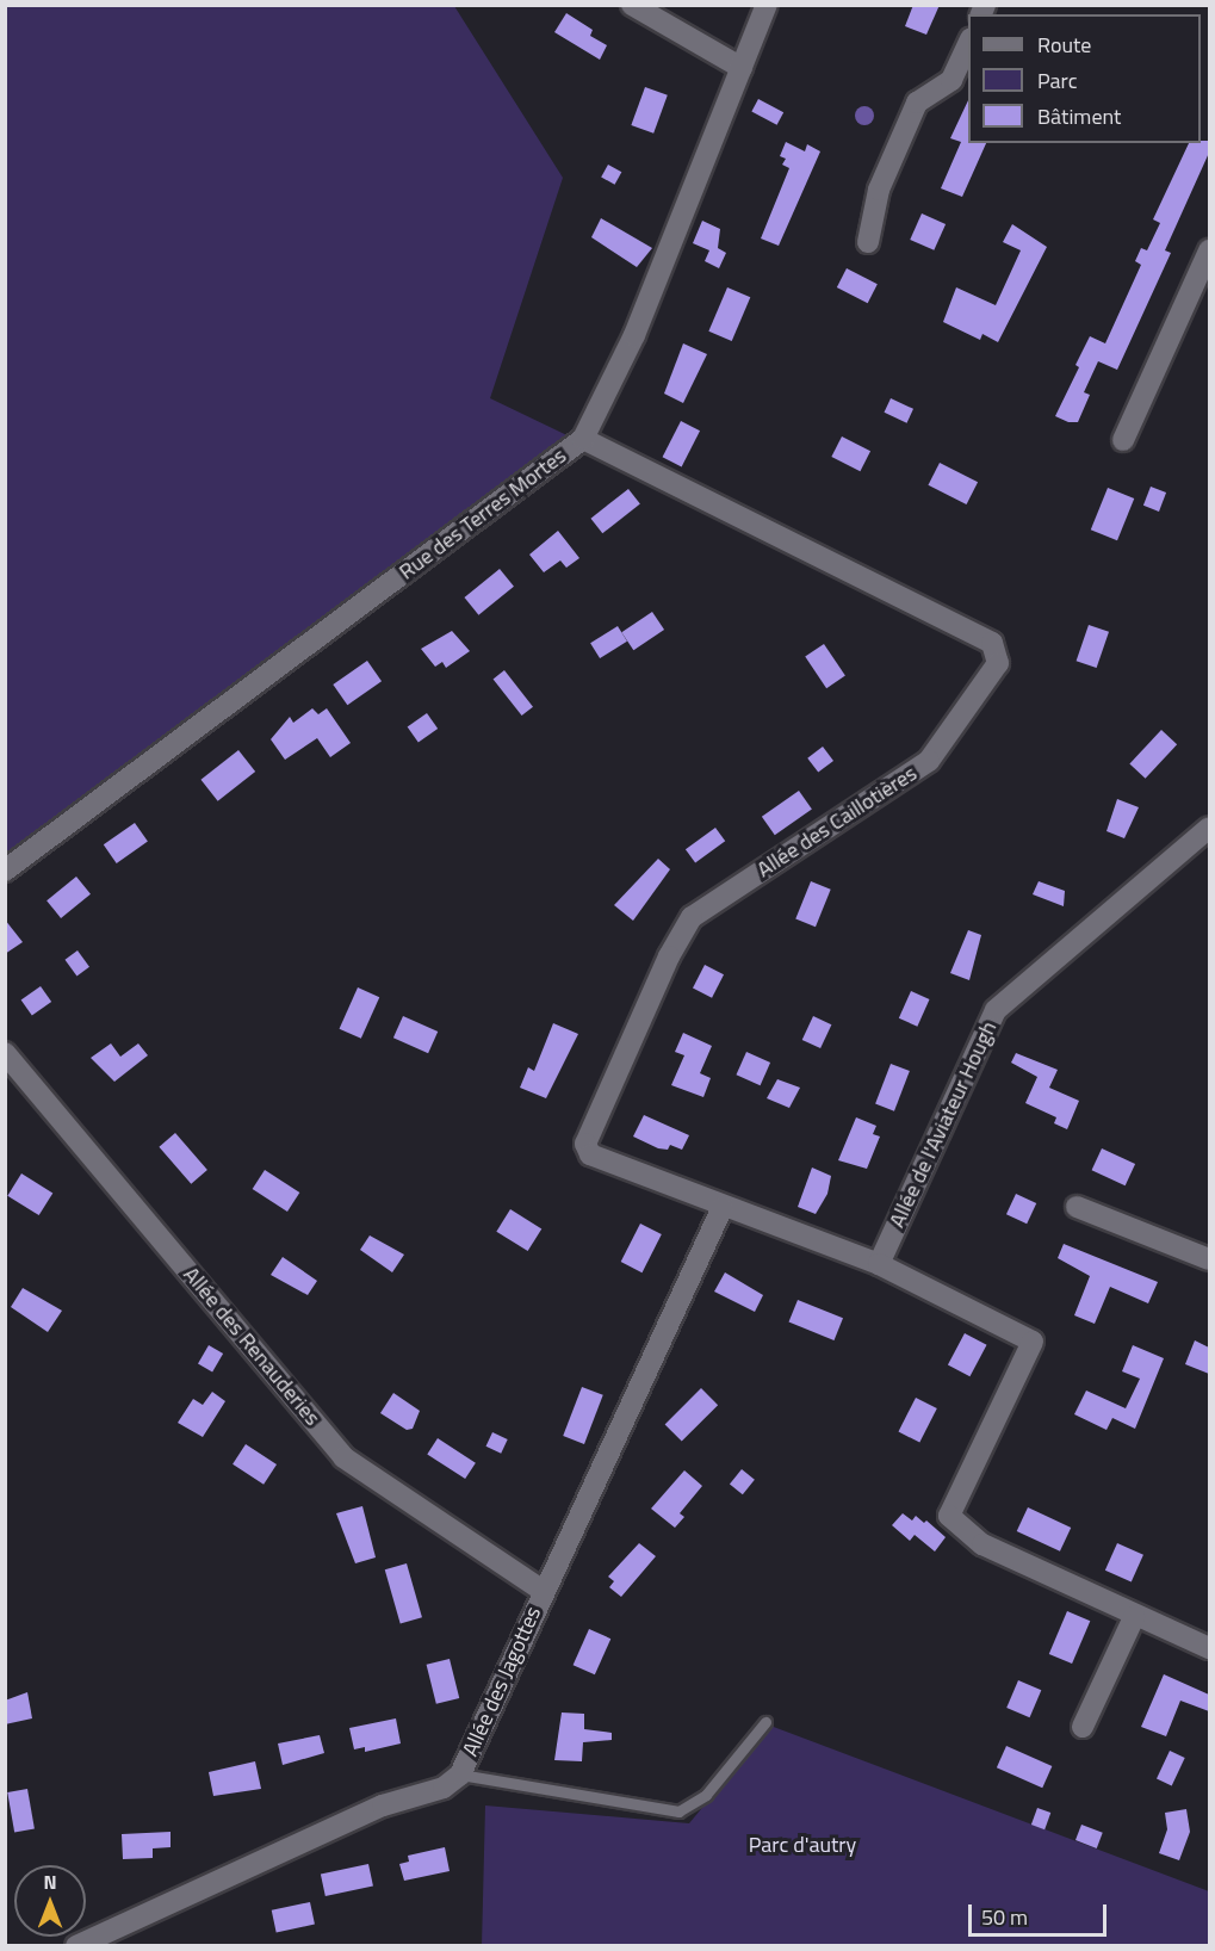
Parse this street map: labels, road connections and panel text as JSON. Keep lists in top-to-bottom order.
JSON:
{
  "streets": {
    "street": [
      "Rue des Terres Mortes",
      "Allée des Caillotières",
      "Allée de l'Aviateur Hough",
      "Allée des Renauderies",
      "Allée des Jagottes"
    ]
  },
  "crossings": [
    ["Rue des Terres Mortes", "Allée des Caillotières"],
    ["Allée des Caillotières", "Allée des Jagottes"],
    ["Allée des Renauderies", "Allée des Jagottes"]
  ],
  "parks": ["Parc d'autry"],
  "legend": ["Route", "Parc", "Bâtiment"],
  "scale_bar": "50 m",
  "north": "top"
}
